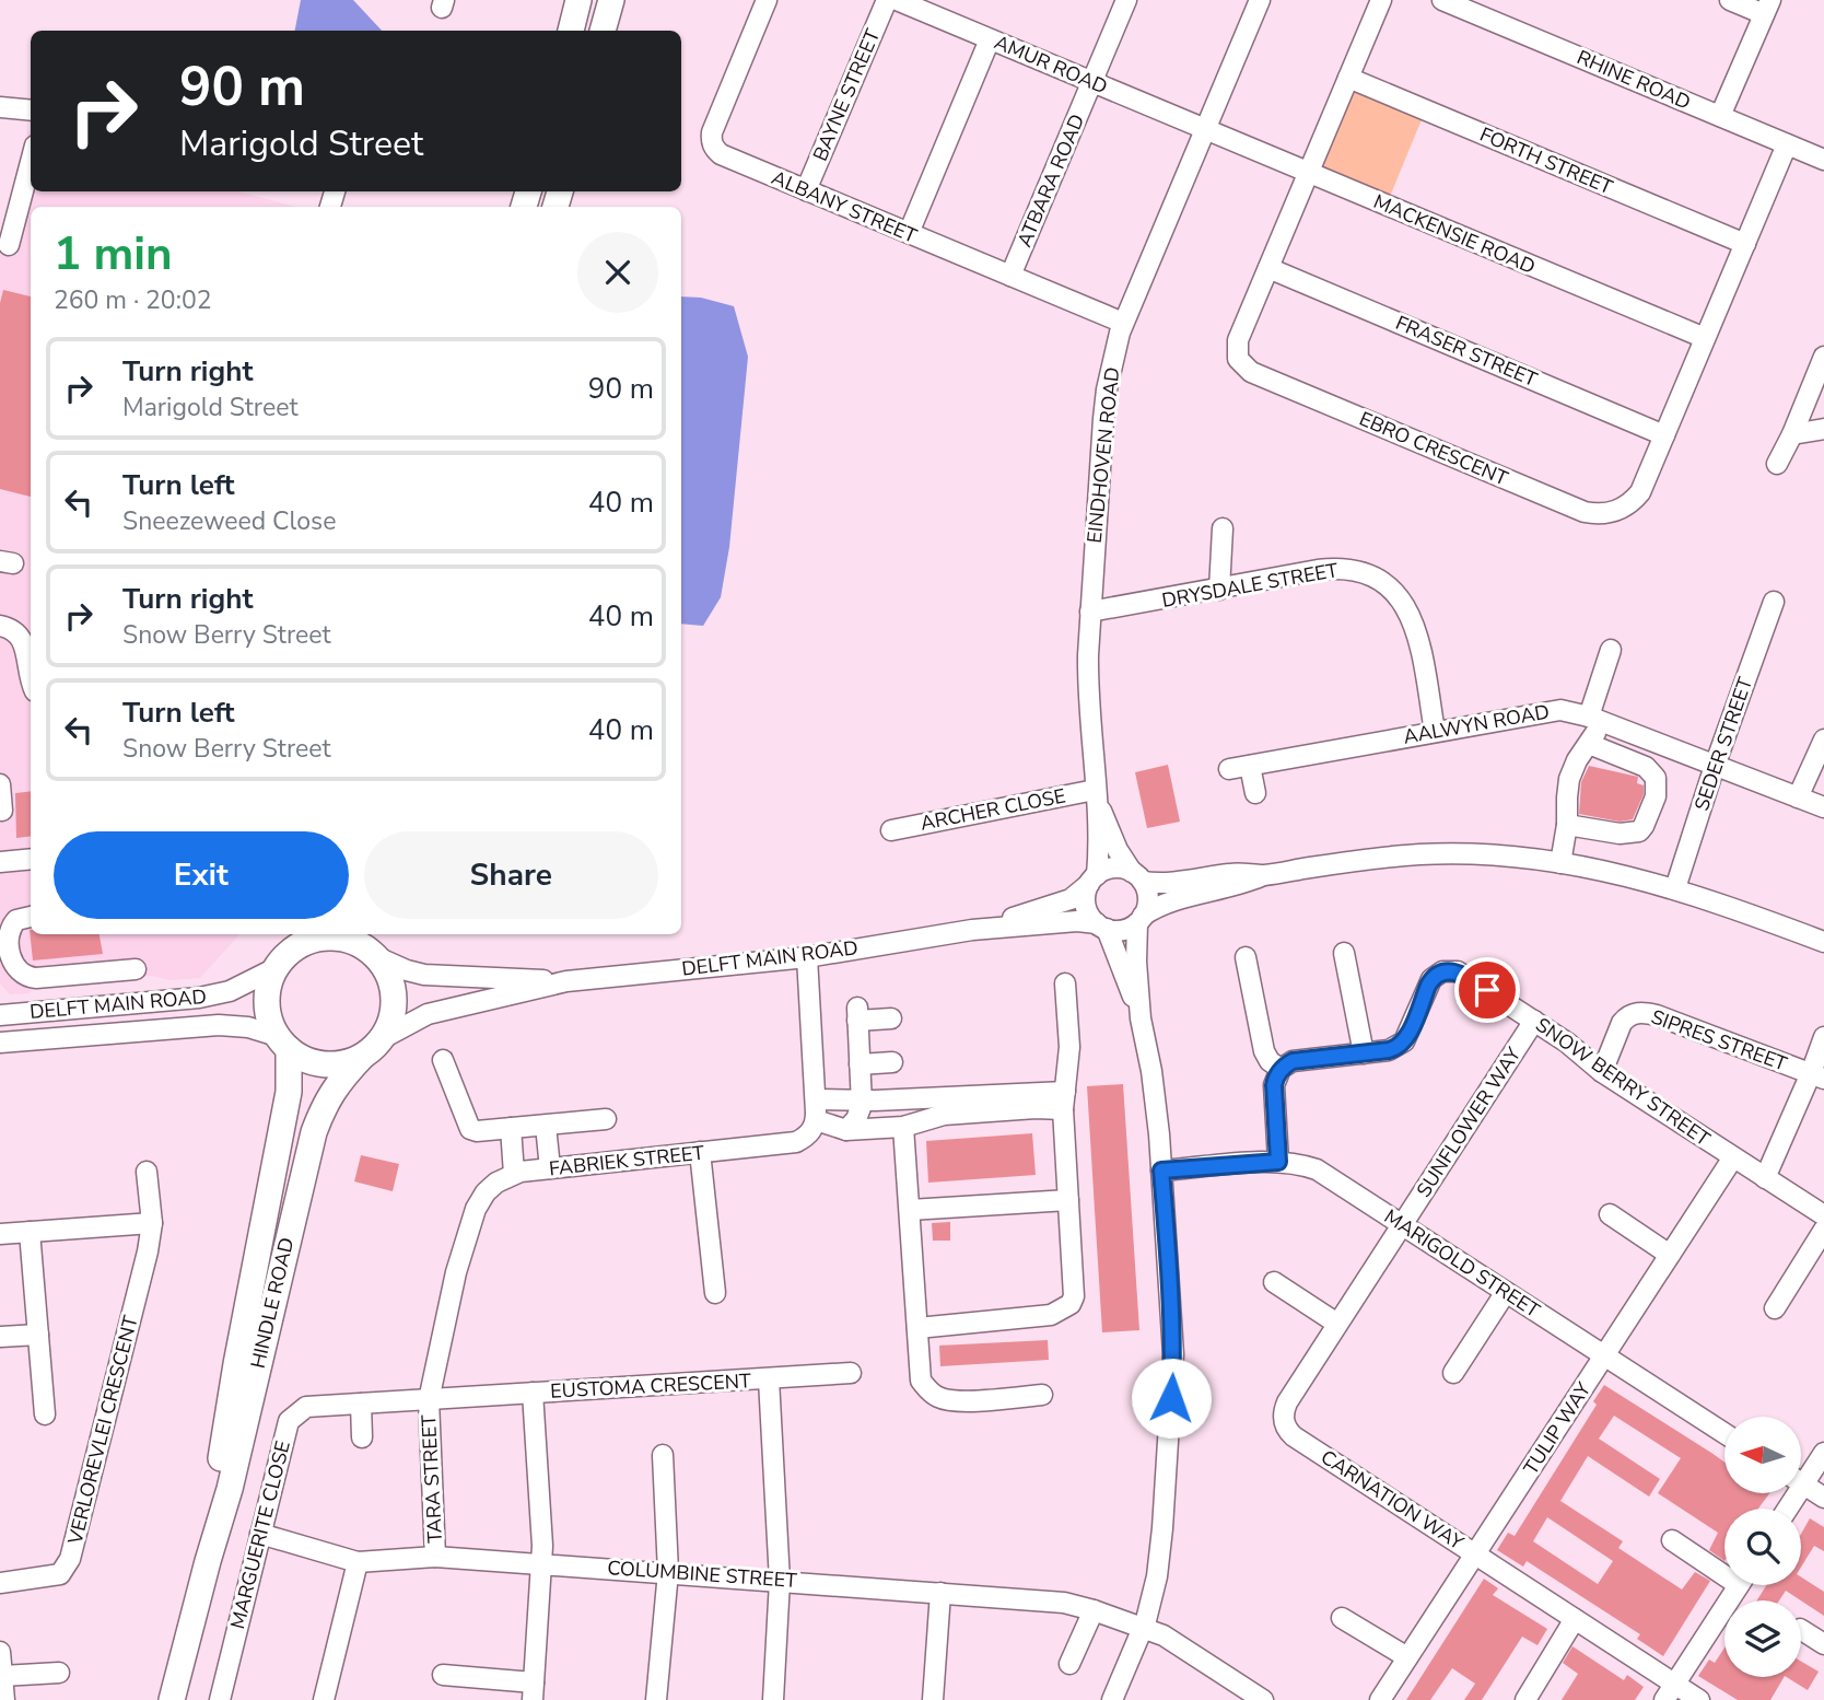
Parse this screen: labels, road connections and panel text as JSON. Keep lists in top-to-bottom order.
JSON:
{
  "streets": {
    "main road": ["HINDLE ROAD"],
    "street": [
      "AMUR ROAD",
      "RHINE ROAD",
      "BAYNE STREET",
      "FORTH STREET",
      "ATBARA ROAD",
      "ALBANY STREET",
      "MACKENSIE ROAD",
      "FRASER STREET",
      "EBRO CRESCENT",
      "EINDHOVEN ROAD",
      "DRYSDALE STREET",
      "AALWYN ROAD",
      "SEDER STREET",
      "ARCHER CLOSE",
      "DELFT MAIN ROAD",
      "SIPRES STREET",
      "SNOW BERRY STREET",
      "SUNFLOWER WAY",
      "FABRIEK STREET",
      "MARIGOLD STREET",
      "EUSTOMA CRESCENT",
      "TULIP WAY",
      "VERLOREVLEI CRESCENT",
      "TARA STREET",
      "CARNATION WAY",
      "MARGUERITE CLOSE",
      "COLUMBINE STREET"
    ]
  },
  "crossings": [
    ["AMUR ROAD", "ATBARA ROAD"],
    ["AMUR ROAD", "MACKENSIE ROAD"],
    ["AMUR ROAD", "EINDHOVEN ROAD"],
    ["RHINE ROAD", "EBRO CRESCENT"],
    ["BAYNE STREET", "ALBANY STREET"],
    ["FORTH STREET", "EBRO CRESCENT"],
    ["ATBARA ROAD", "ALBANY STREET"],
    ["ALBANY STREET", "EINDHOVEN ROAD"],
    ["MACKENSIE ROAD", "EBRO CRESCENT"],
    ["MACKENSIE ROAD", "EINDHOVEN ROAD"],
    ["FRASER STREET", "EBRO CRESCENT"],
    ["EINDHOVEN ROAD", "DRYSDALE STREET"],
    ["EINDHOVEN ROAD", "ARCHER CLOSE"],
    ["EINDHOVEN ROAD", "DELFT MAIN ROAD"],
    ["DRYSDALE STREET", "AALWYN ROAD"],
    ["AALWYN ROAD", "SEDER STREET"],
    ["DELFT MAIN ROAD", "HINDLE ROAD"],
    ["SIPRES STREET", "SNOW BERRY STREET"],
    ["SNOW BERRY STREET", "SUNFLOWER WAY"],
    ["SNOW BERRY STREET", "TULIP WAY"],
    ["SUNFLOWER WAY", "MARIGOLD STREET"],
    ["SUNFLOWER WAY", "CARNATION WAY"],
    ["FABRIEK STREET", "EUSTOMA CRESCENT"],
    ["FABRIEK STREET", "TARA STREET"],
    ["FABRIEK STREET", "MARGUERITE CLOSE"],
    ["MARIGOLD STREET", "TULIP WAY"],
    ["MARIGOLD STREET", "CARNATION WAY"],
    ["EUSTOMA CRESCENT", "TARA STREET"],
    ["EUSTOMA CRESCENT", "MARGUERITE CLOSE"],
    ["EUSTOMA CRESCENT", "COLUMBINE STREET"],
    ["TULIP WAY", "CARNATION WAY"],
    ["TARA STREET", "MARGUERITE CLOSE"],
    ["TARA STREET", "COLUMBINE STREET"],
    ["MARGUERITE CLOSE", "COLUMBINE STREET"]
  ],
  "north": "left",
  "page": {
    "turn": ["90 m", "Marigold Street"],
    "heading": ["1 min", "260 m · 20:02"],
    "list": [
      {
        "name": "Turn right",
        "note": "Marigold Street",
        "value": "90 m"
      },
      {
        "name": "Turn left",
        "note": "Sneezeweed Close",
        "value": "40 m"
      },
      {
        "name": "Turn right",
        "note": "Snow Berry Street",
        "value": "40 m"
      },
      {
        "name": "Turn left",
        "note": "Snow Berry Street",
        "value": "40 m"
      }
    ],
    "buttons": ["Exit", "Share"]
  }
}
